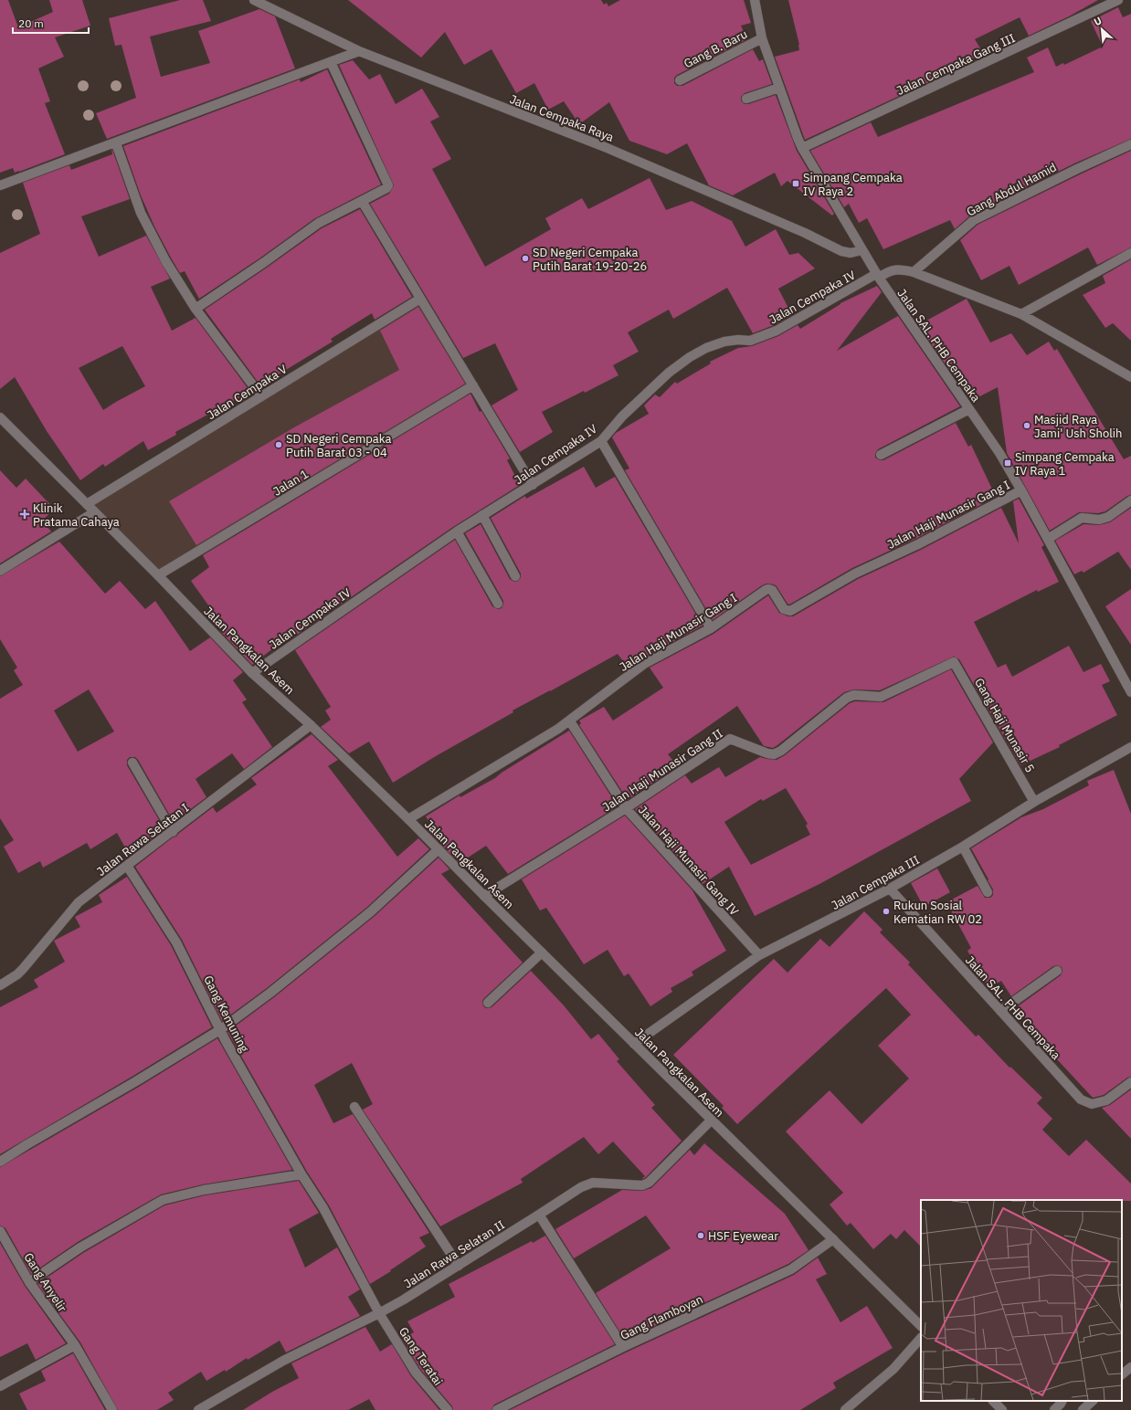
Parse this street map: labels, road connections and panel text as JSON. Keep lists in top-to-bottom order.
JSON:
{
  "streets": {
    "street": [
      "Gang B. Baru",
      "Jalan Cempaka Gang III",
      "Jalan Cempaka Raya",
      "Gang Abdul Hamid",
      "Jalan Cempaka IV",
      "Jalan SAL. PHB Cempaka",
      "Jalan Cempaka V",
      "Jalan 1",
      "Jalan Haji Munasir Gang I",
      "Jalan Pangkalan Asem",
      "Gang Haji Munasir 5",
      "Jalan Haji Munasir Gang II",
      "Jalan Rawa Selatan I",
      "Jalan Haji Munasir Gang IV",
      "Jalan Cempaka III",
      "Gang Kemuning",
      "Jalan Rawa Selatan II",
      "Gang Anyelir",
      "Gang Flamboyan",
      "Gang Teratai"
    ]
  },
  "crossings": [
    ["Gang B. Baru", "Jalan SAL. PHB Cempaka"],
    ["Jalan Cempaka Gang III", "Jalan SAL. PHB Cempaka"],
    ["Jalan Cempaka Raya", "Jalan SAL. PHB Cempaka"],
    ["Gang Abdul Hamid", "Jalan Cempaka IV"],
    ["Jalan Cempaka IV", "Jalan SAL. PHB Cempaka"],
    ["Jalan Cempaka IV", "Jalan Pangkalan Asem"],
    ["Jalan SAL. PHB Cempaka", "Jalan Haji Munasir Gang I"],
    ["Jalan SAL. PHB Cempaka", "Jalan Cempaka III"],
    ["Jalan Cempaka V", "Jalan Pangkalan Asem"],
    ["Jalan 1", "Jalan Pangkalan Asem"],
    ["Jalan Haji Munasir Gang I", "Jalan Pangkalan Asem"],
    ["Jalan Haji Munasir Gang I", "Jalan Haji Munasir Gang IV"],
    ["Jalan Pangkalan Asem", "Jalan Haji Munasir Gang II"],
    ["Jalan Pangkalan Asem", "Jalan Rawa Selatan I"],
    ["Jalan Pangkalan Asem", "Jalan Cempaka III"],
    ["Jalan Pangkalan Asem", "Jalan Rawa Selatan II"],
    ["Jalan Pangkalan Asem", "Gang Flamboyan"],
    ["Gang Haji Munasir 5", "Jalan Haji Munasir Gang II"],
    ["Gang Haji Munasir 5", "Jalan Cempaka III"],
    ["Jalan Haji Munasir Gang II", "Jalan Haji Munasir Gang IV"],
    ["Jalan Rawa Selatan I", "Gang Kemuning"],
    ["Jalan Haji Munasir Gang IV", "Jalan Cempaka III"],
    ["Gang Kemuning", "Jalan Rawa Selatan II"],
    ["Gang Kemuning", "Gang Teratai"],
    ["Jalan Rawa Selatan II", "Gang Teratai"]
  ],
  "places": {
    "transit": ["Simpang Cempaka IV Raya 2", "Simpang Cempaka IV Raya 1"],
    "other": [
      "SD Negeri Cempaka Putih Barat 19-20-26",
      "Masjid Raya Jami' Ush Sholih",
      "SD Negeri Cempaka Putih Barat 03 - 04",
      "Rukun Sosial Kematian RW 02",
      "HSF Eyewear"
    ],
    "health": ["Klinik Pratama Cahaya"]
  },
  "scale_bar": "20 m",
  "north": "top left"
}
